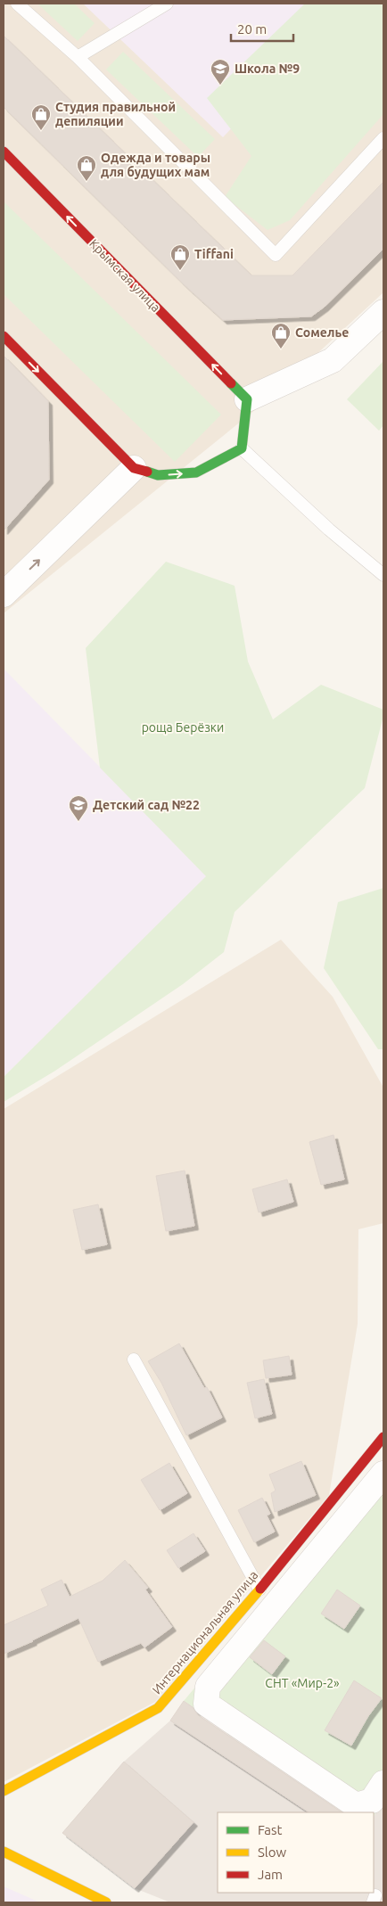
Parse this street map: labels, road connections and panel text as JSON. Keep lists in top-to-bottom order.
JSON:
{
  "streets": {
    "street": ["Крымская улица", "Интернациональная улица"]
  },
  "one_way": ["Крымская улица"],
  "parks": ["роща Берёзки", "СНТ «Мир-2»"],
  "places": {
    "school or university": ["Школа №9", "Детский сад №22"],
    "shop": [
      "Студия правильной депиляции",
      "Одежда и товары для будущих мам",
      "Tiffani",
      "Сомелье"
    ]
  },
  "legend": ["Fast", "Slow", "Jam"],
  "scale_bar": "20 m"
}
